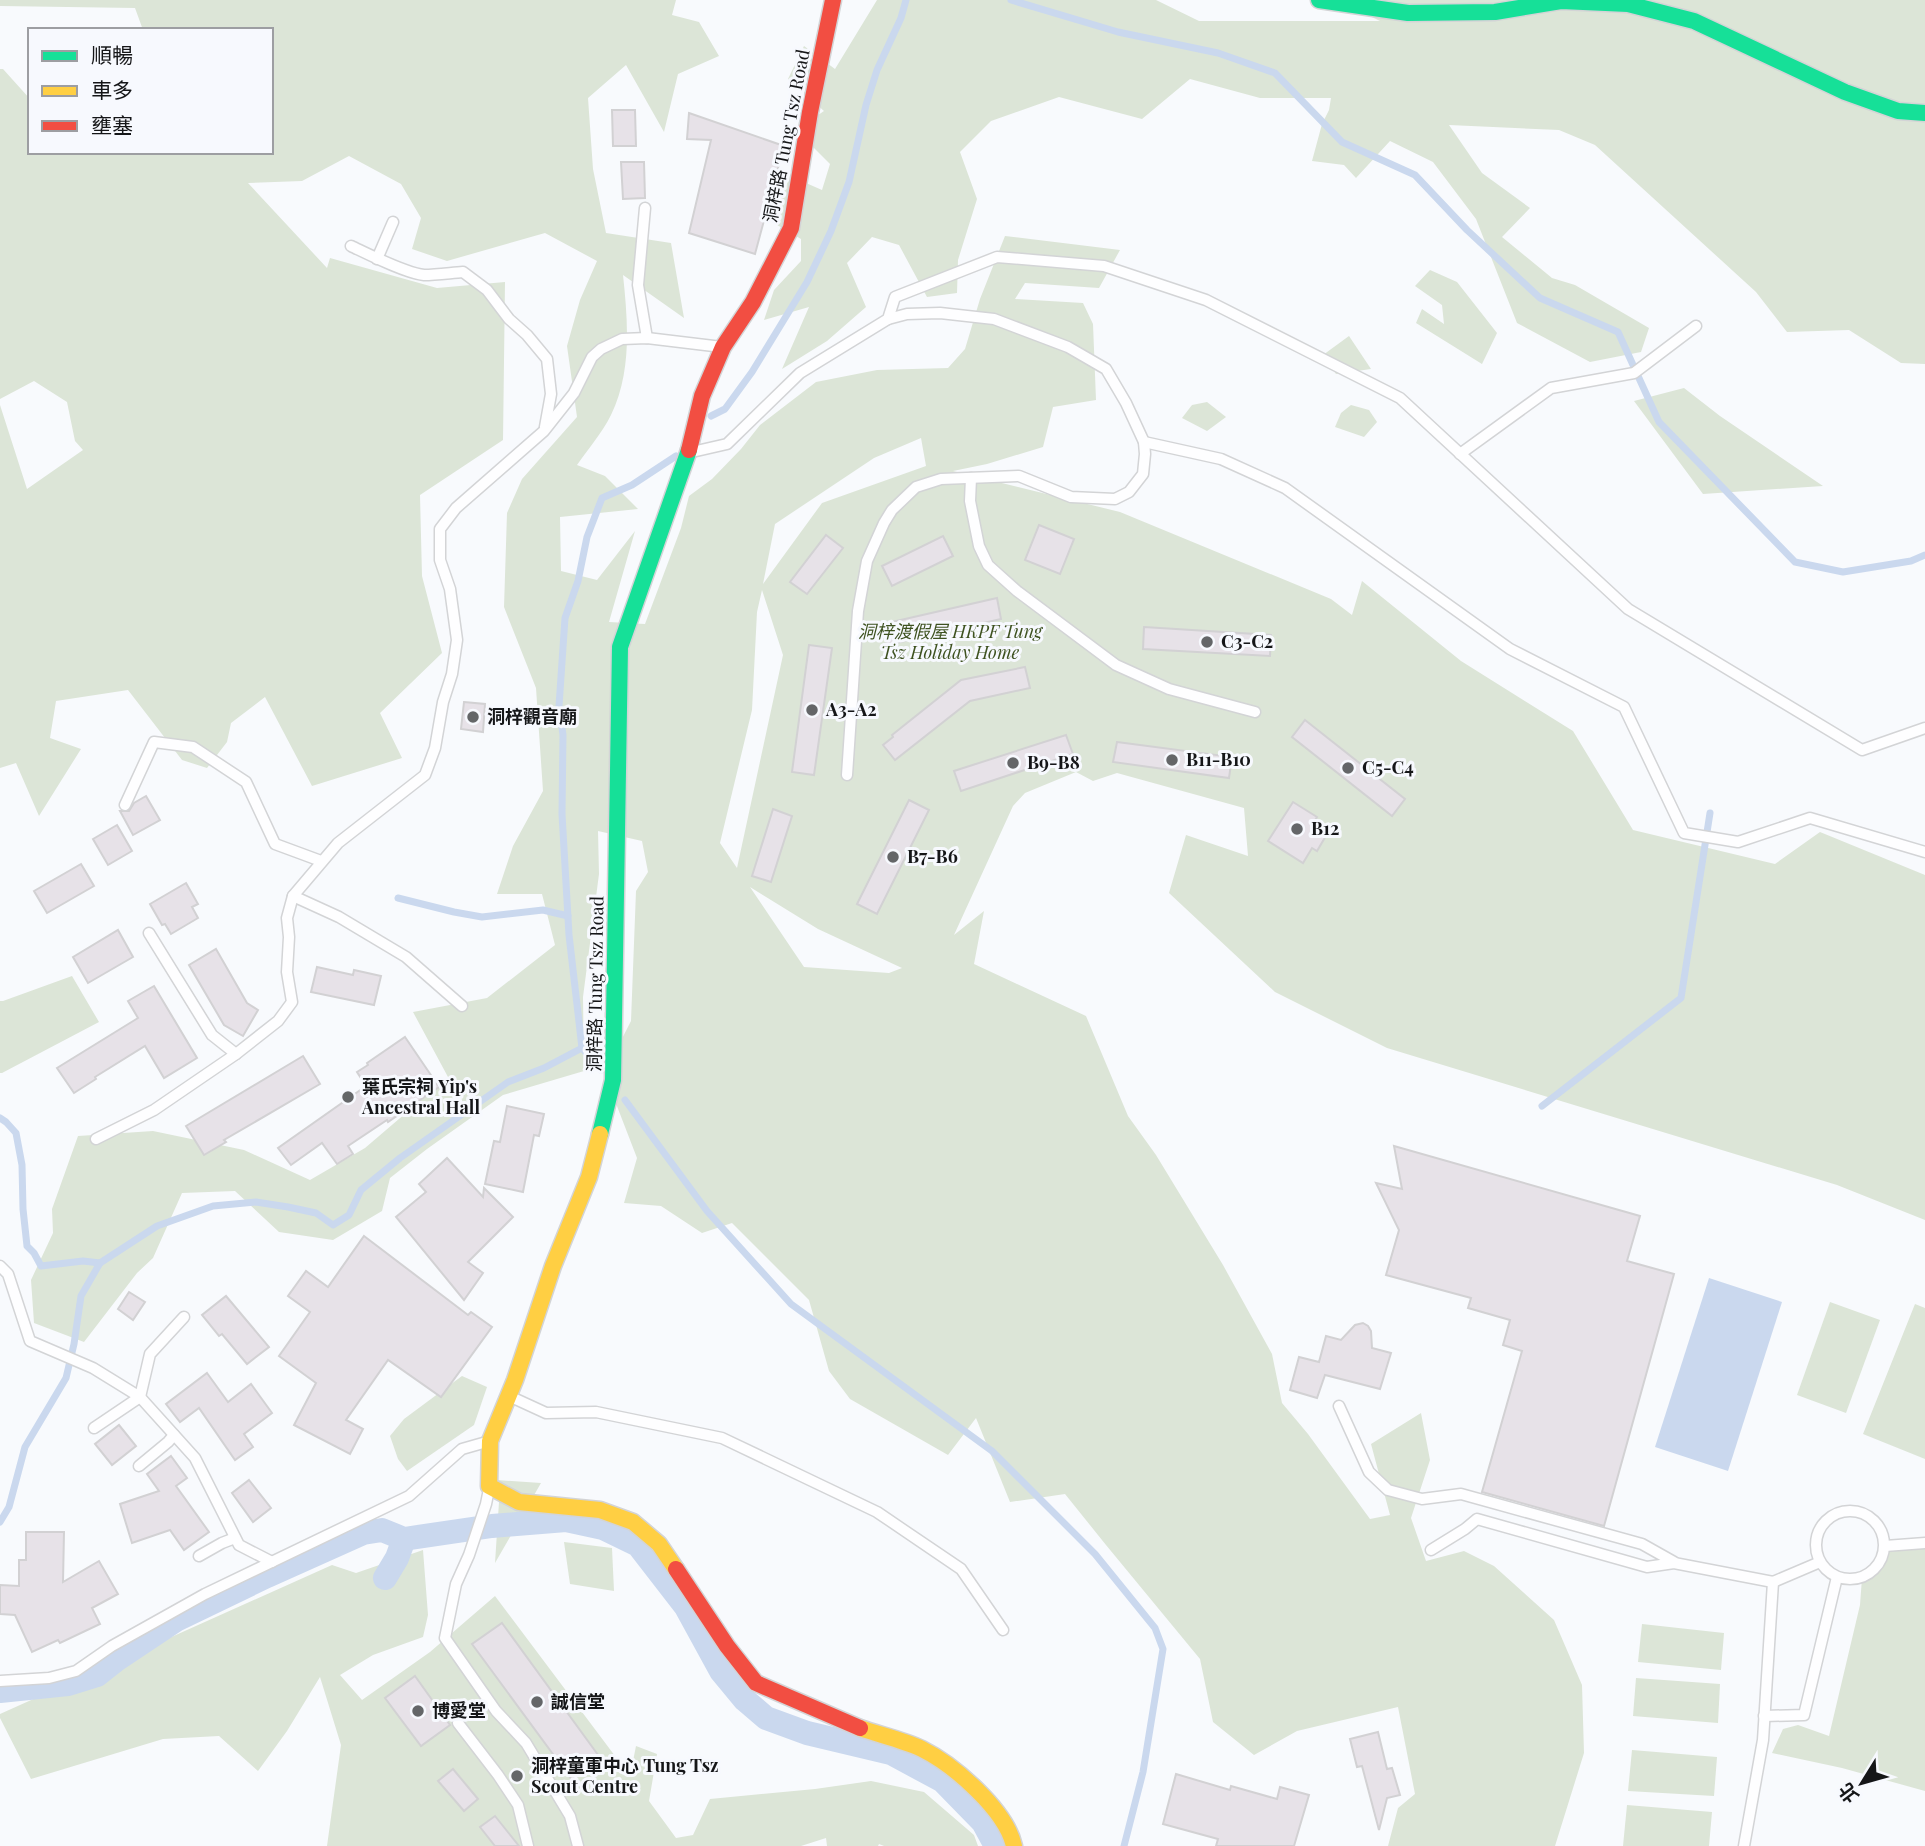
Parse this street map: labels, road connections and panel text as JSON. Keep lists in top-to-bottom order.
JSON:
{
  "streets": {
    "street": ["洞梓路 Tung Tsz Road"]
  },
  "parks": ["洞梓渡假屋 HKPF Tung Tsz Holiday Home"],
  "places": [
    "C3-C2",
    "A3-A2",
    "洞梓觀音廟",
    "B11-B10",
    "B9-B8",
    "C5-C4",
    "B12",
    "B7-B6",
    "葉氏宗祠 Yip's Ancestral Hall",
    "誠信堂",
    "博愛堂",
    "洞梓童軍中心 Tung Tsz Scout Centre"
  ],
  "legend": ["順暢", "車多", "壅塞"],
  "north": "bottom left"
}
